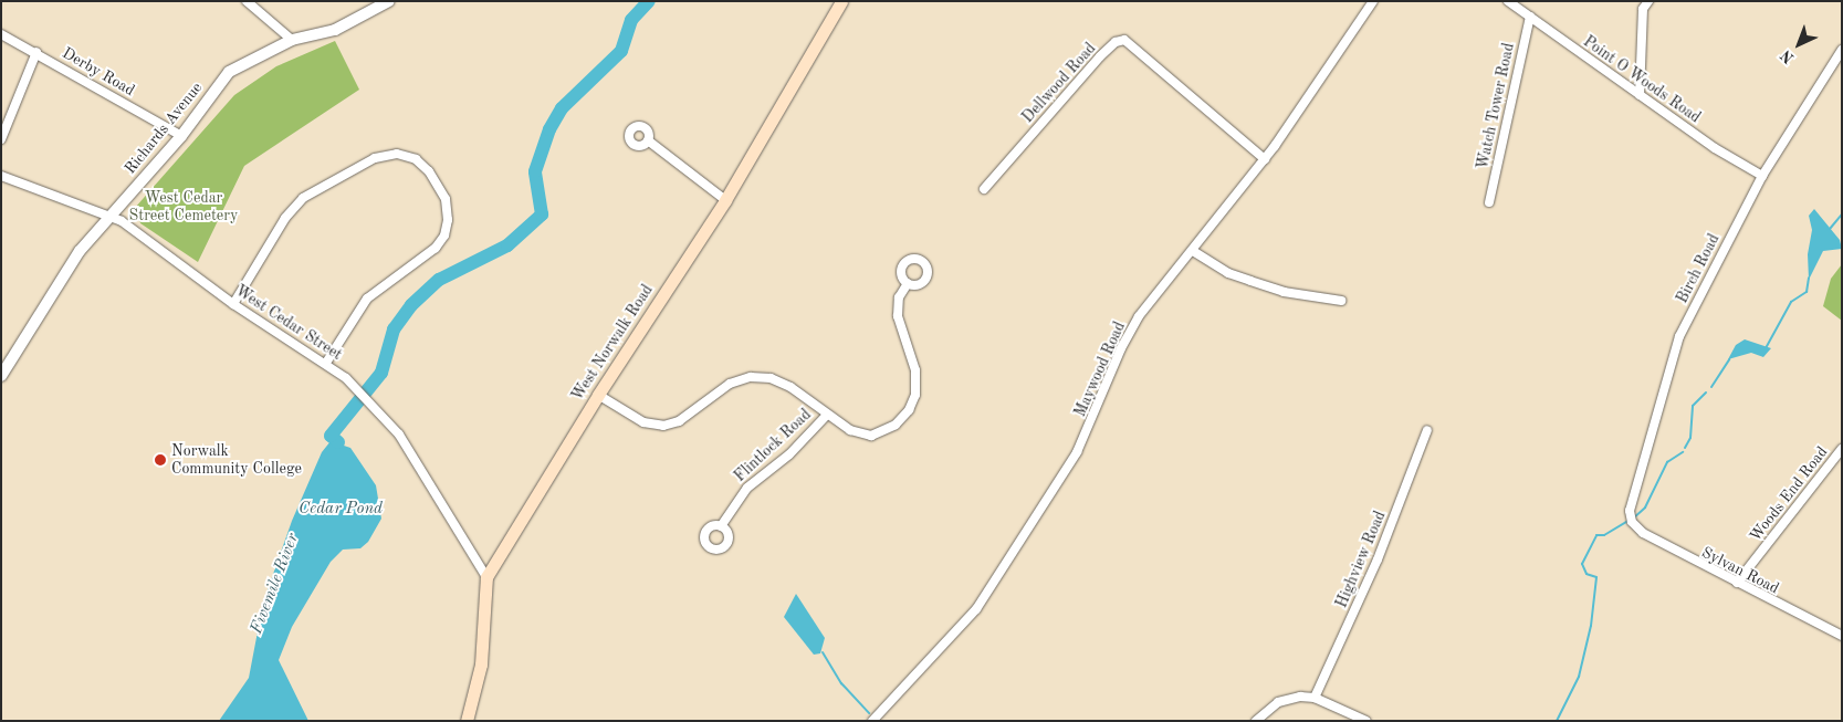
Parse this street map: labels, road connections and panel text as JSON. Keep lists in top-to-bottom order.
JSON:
{
  "streets": {
    "main road": ["West Norwalk Road"],
    "street": [
      "Derby Road",
      "Point O Woods Road",
      "Dellwood Road",
      "Watch Tower Road",
      "Richards Avenue",
      "Birch Road",
      "West Cedar Street",
      "Maywood Road",
      "Flintlock Road",
      "Woods End Road",
      "Highview Road",
      "Sylvan Road"
    ]
  },
  "crossings": [
    ["Derby Road", "Richards Avenue"],
    ["Point O Woods Road", "Watch Tower Road"],
    ["Point O Woods Road", "Birch Road"],
    ["Dellwood Road", "Maywood Road"],
    ["Richards Avenue", "West Cedar Street"],
    ["Birch Road", "Sylvan Road"],
    ["West Cedar Street", "West Norwalk Road"],
    ["Woods End Road", "Sylvan Road"]
  ],
  "water": ["Cedar Pond", "Fivemile River"],
  "parks": ["West Cedar Street Cemetery"],
  "places": ["Norwalk Community College"],
  "north": "bottom left"
}
